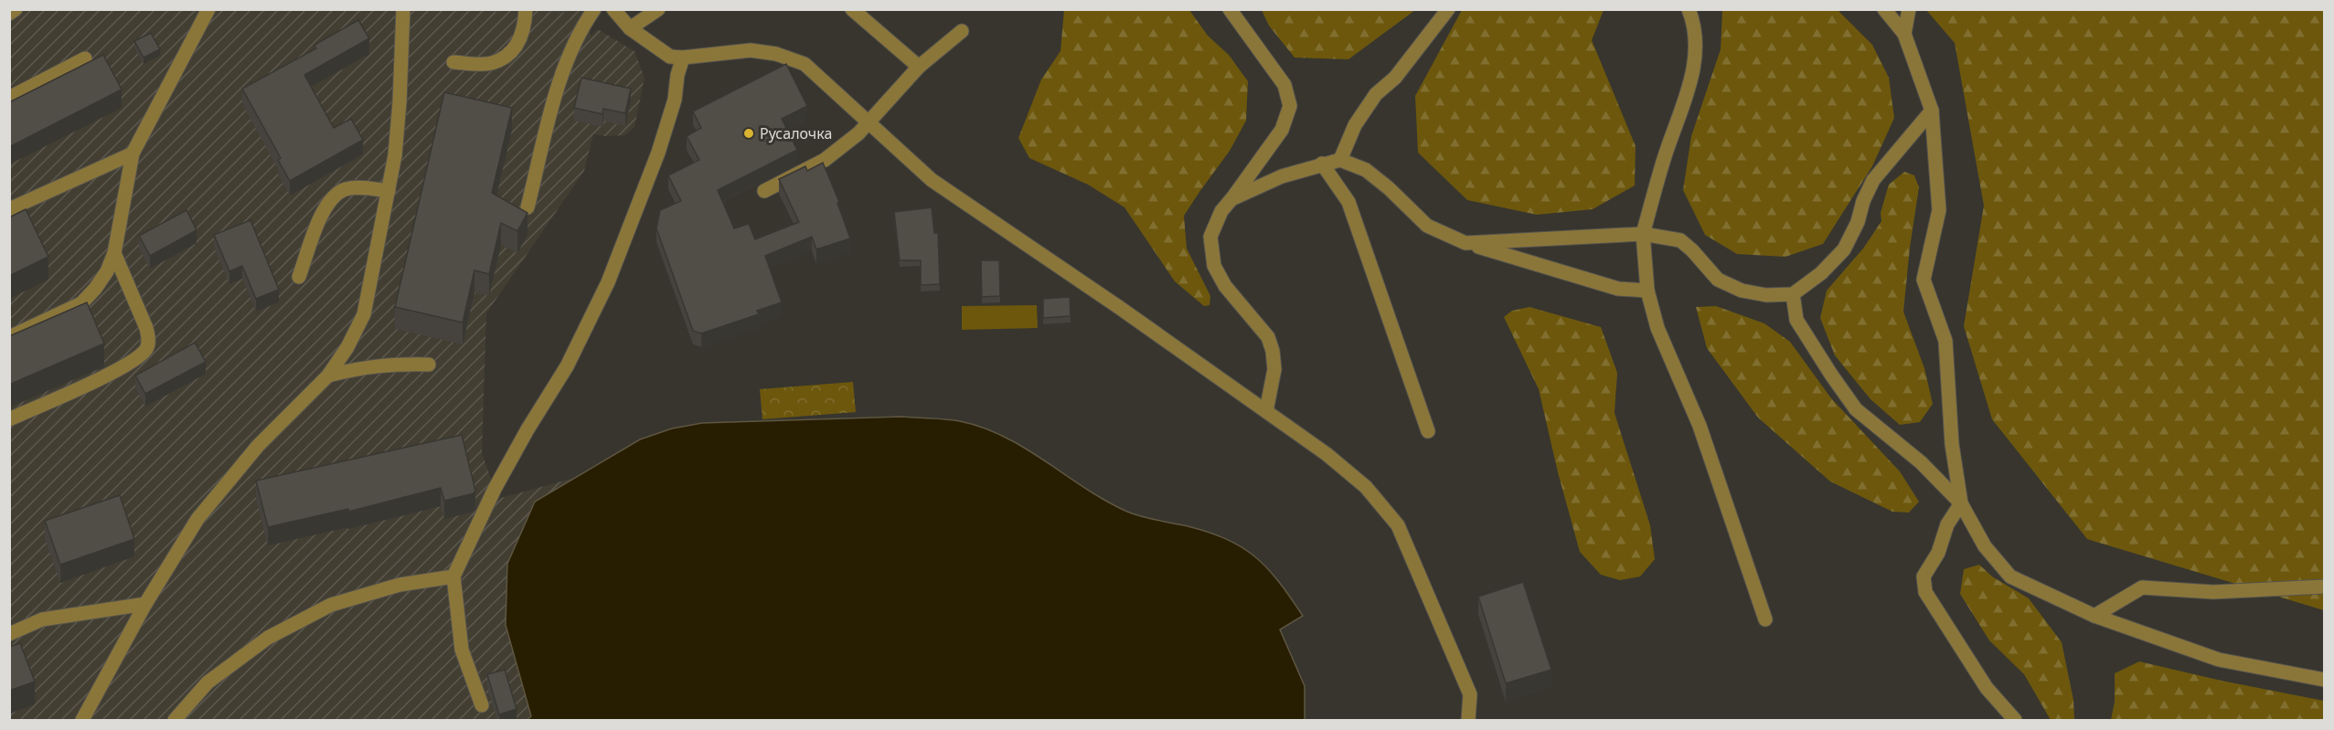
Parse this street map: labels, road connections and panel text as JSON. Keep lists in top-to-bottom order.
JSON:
{
  "places": ["Русалочка"]
}
